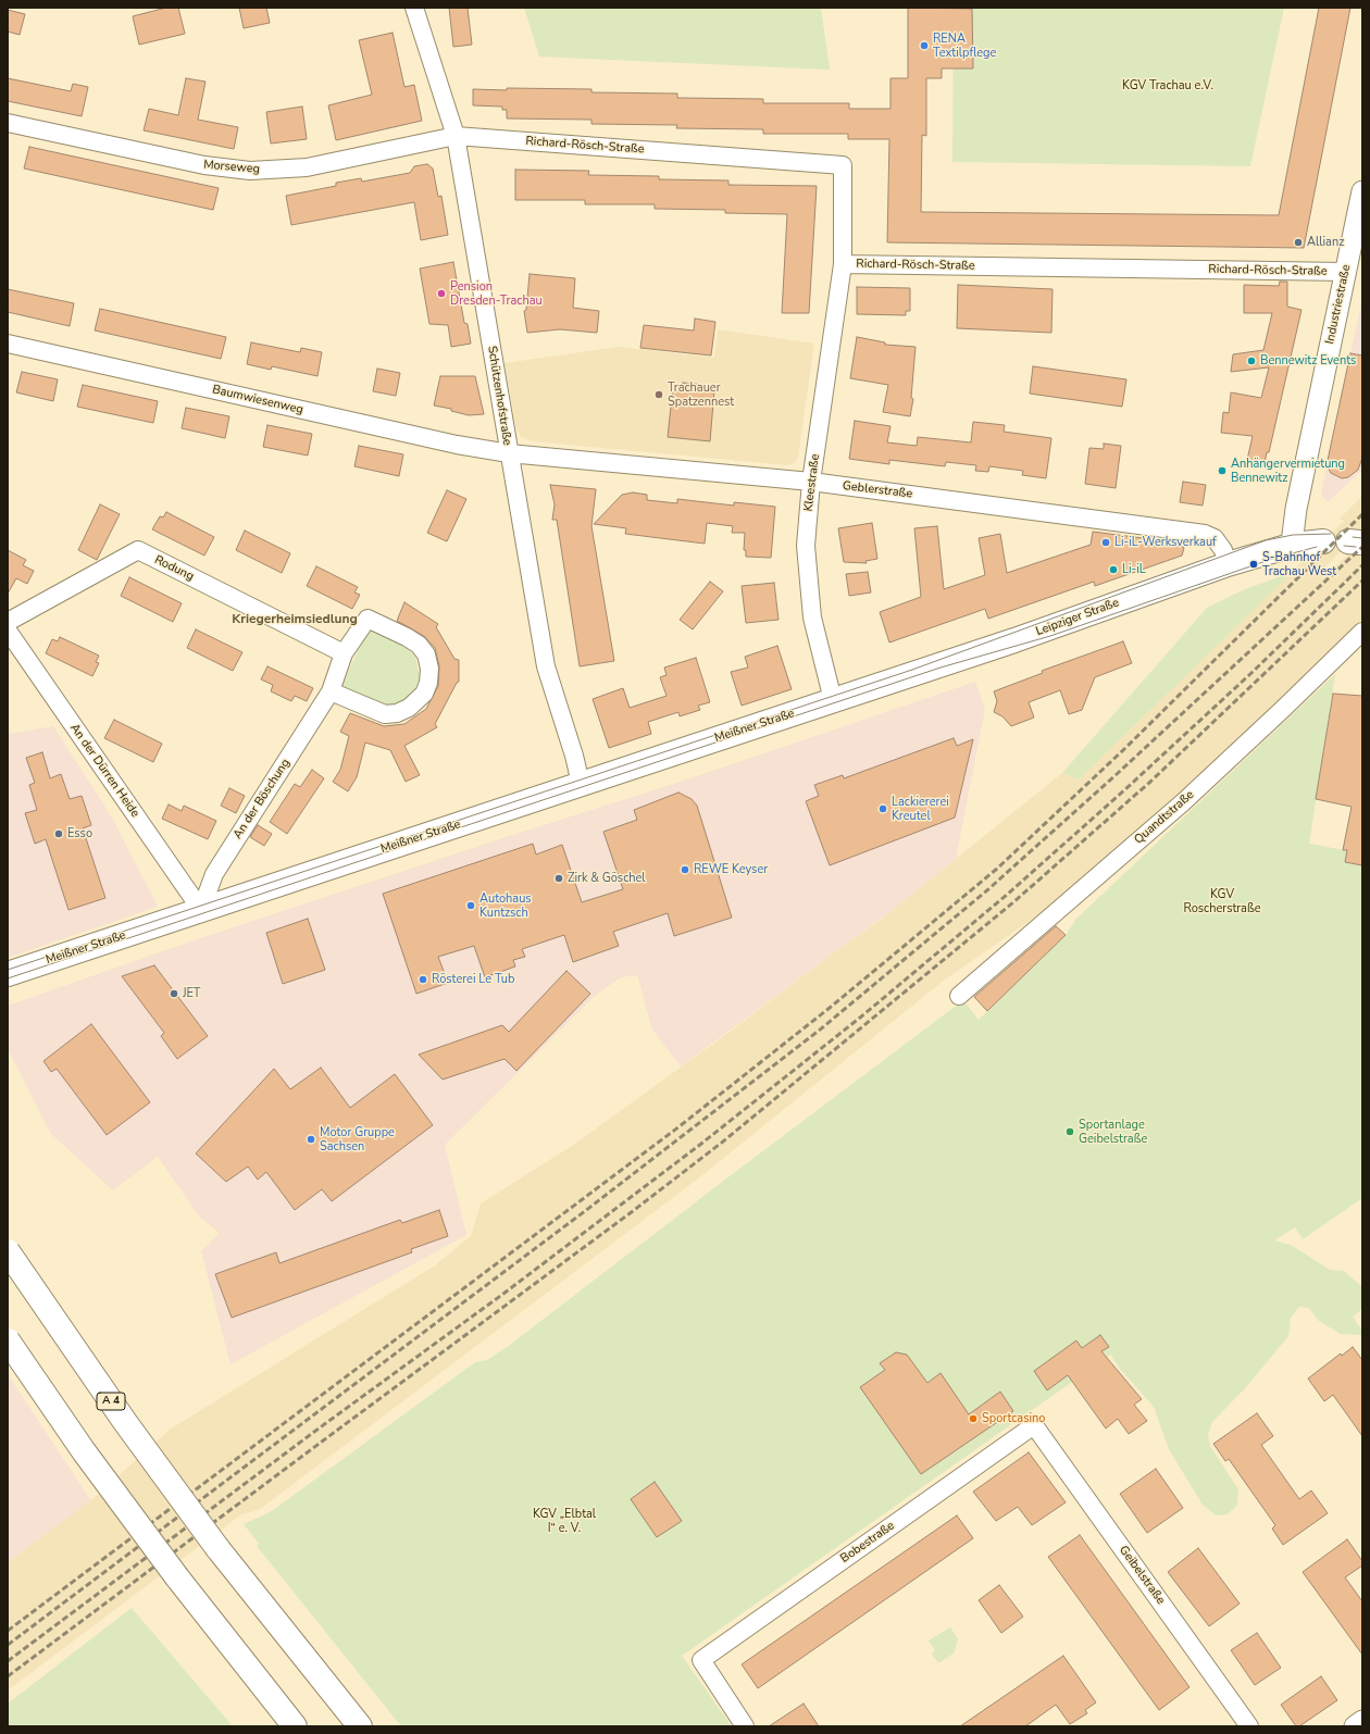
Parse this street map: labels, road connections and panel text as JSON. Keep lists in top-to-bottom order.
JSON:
{
  "streets": {
    "main road": ["Leipziger Straße", "Meißner Straße", "A 4"],
    "street": [
      "Richard-Rösch-Straße",
      "Morseweg",
      "Industriestraße",
      "Schützenhofstraße",
      "Baumwiesenweg",
      "Kleestraße",
      "Geblerstraße",
      "Rodung",
      "An der Dürren Heide",
      "An der Böschung",
      "Quandtstraße",
      "Bobestraße",
      "Geibelstraße"
    ]
  },
  "crossings": [
    ["Richard-Rösch-Straße", "Morseweg"],
    ["Richard-Rösch-Straße", "Industriestraße"],
    ["Richard-Rösch-Straße", "Schützenhofstraße"],
    ["Richard-Rösch-Straße", "Kleestraße"],
    ["Morseweg", "Schützenhofstraße"],
    ["Industriestraße", "Leipziger Straße"],
    ["Schützenhofstraße", "Baumwiesenweg"],
    ["Schützenhofstraße", "Geblerstraße"],
    ["Schützenhofstraße", "Meißner Straße"],
    ["Baumwiesenweg", "Geblerstraße"],
    ["Kleestraße", "Geblerstraße"],
    ["Kleestraße", "Leipziger Straße"],
    ["Kleestraße", "Meißner Straße"],
    ["Geblerstraße", "Leipziger Straße"],
    ["Rodung", "An der Böschung"],
    ["Leipziger Straße", "Meißner Straße"],
    ["Meißner Straße", "An der Dürren Heide"],
    ["Meißner Straße", "An der Böschung"],
    ["An der Dürren Heide", "An der Böschung"],
    ["Bobestraße", "Geibelstraße"]
  ],
  "districts": ["Kriegerheimsiedlung"],
  "parks": ["KGV Trachau e.V.", "KGV Roscherstraße", "KGV „Elbtal I“ e. V."],
  "places": [
    "RENA Textilpflege",
    "Allianz",
    "Pension Dresden-Trachau",
    "Bennewitz Events",
    "Trachauer Spatzennest",
    "Anhängervermietung Bennewitz",
    "Li-iL-Werksverkauf",
    "S-Bahnhof Trachau West",
    "Li-iL",
    "Lackiererei Kreutel",
    "Esso",
    "REWE Keyser",
    "Zirk & Göschel",
    "Autohaus Kuntzsch",
    "Rösterei Le Tub",
    "JET",
    "Sportanlage Geibelstraße",
    "Motor Gruppe Sachsen",
    "Sportcasino"
  ]
}
